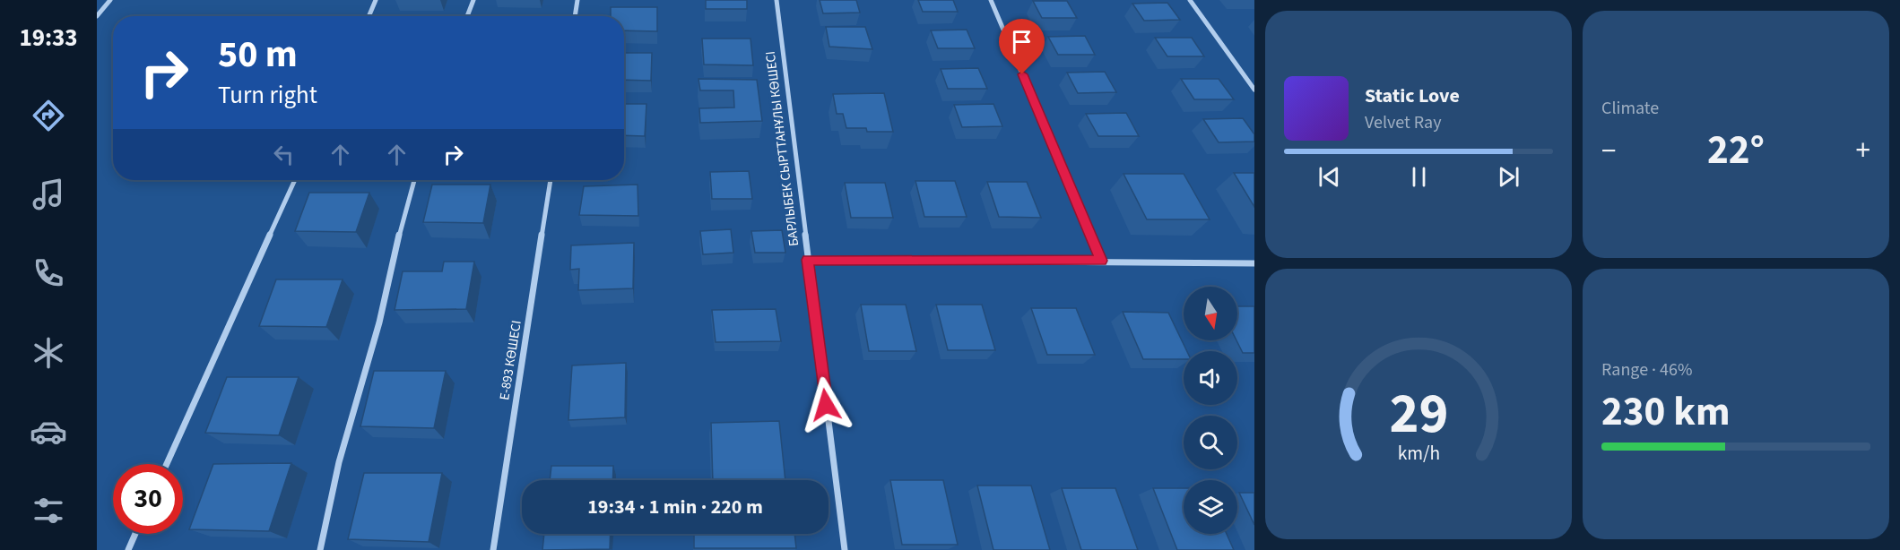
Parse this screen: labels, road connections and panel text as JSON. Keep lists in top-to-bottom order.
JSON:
{
  "streets": {
    "street": ["БАРЛЫБЕК СЫРТТАНҰЛЫ КӨШЕСІ", "Е-893 КӨШЕСІ"]
  },
  "north": "bottom",
  "page": {
    "tabs": "19:33",
    "tile": [
      "Climate",
      ["Range · 46%", "230 km"]
    ],
    "turn": ["50 m", "Turn right"],
    "song": ["Static Love", "Velvet Ray"],
    "heat": ["−", "22°", "+"],
    "limit": "30",
    "trip": "19:34 · 1 min · 220 m",
    "gauge": ["29", "km/h"]
  }
}
